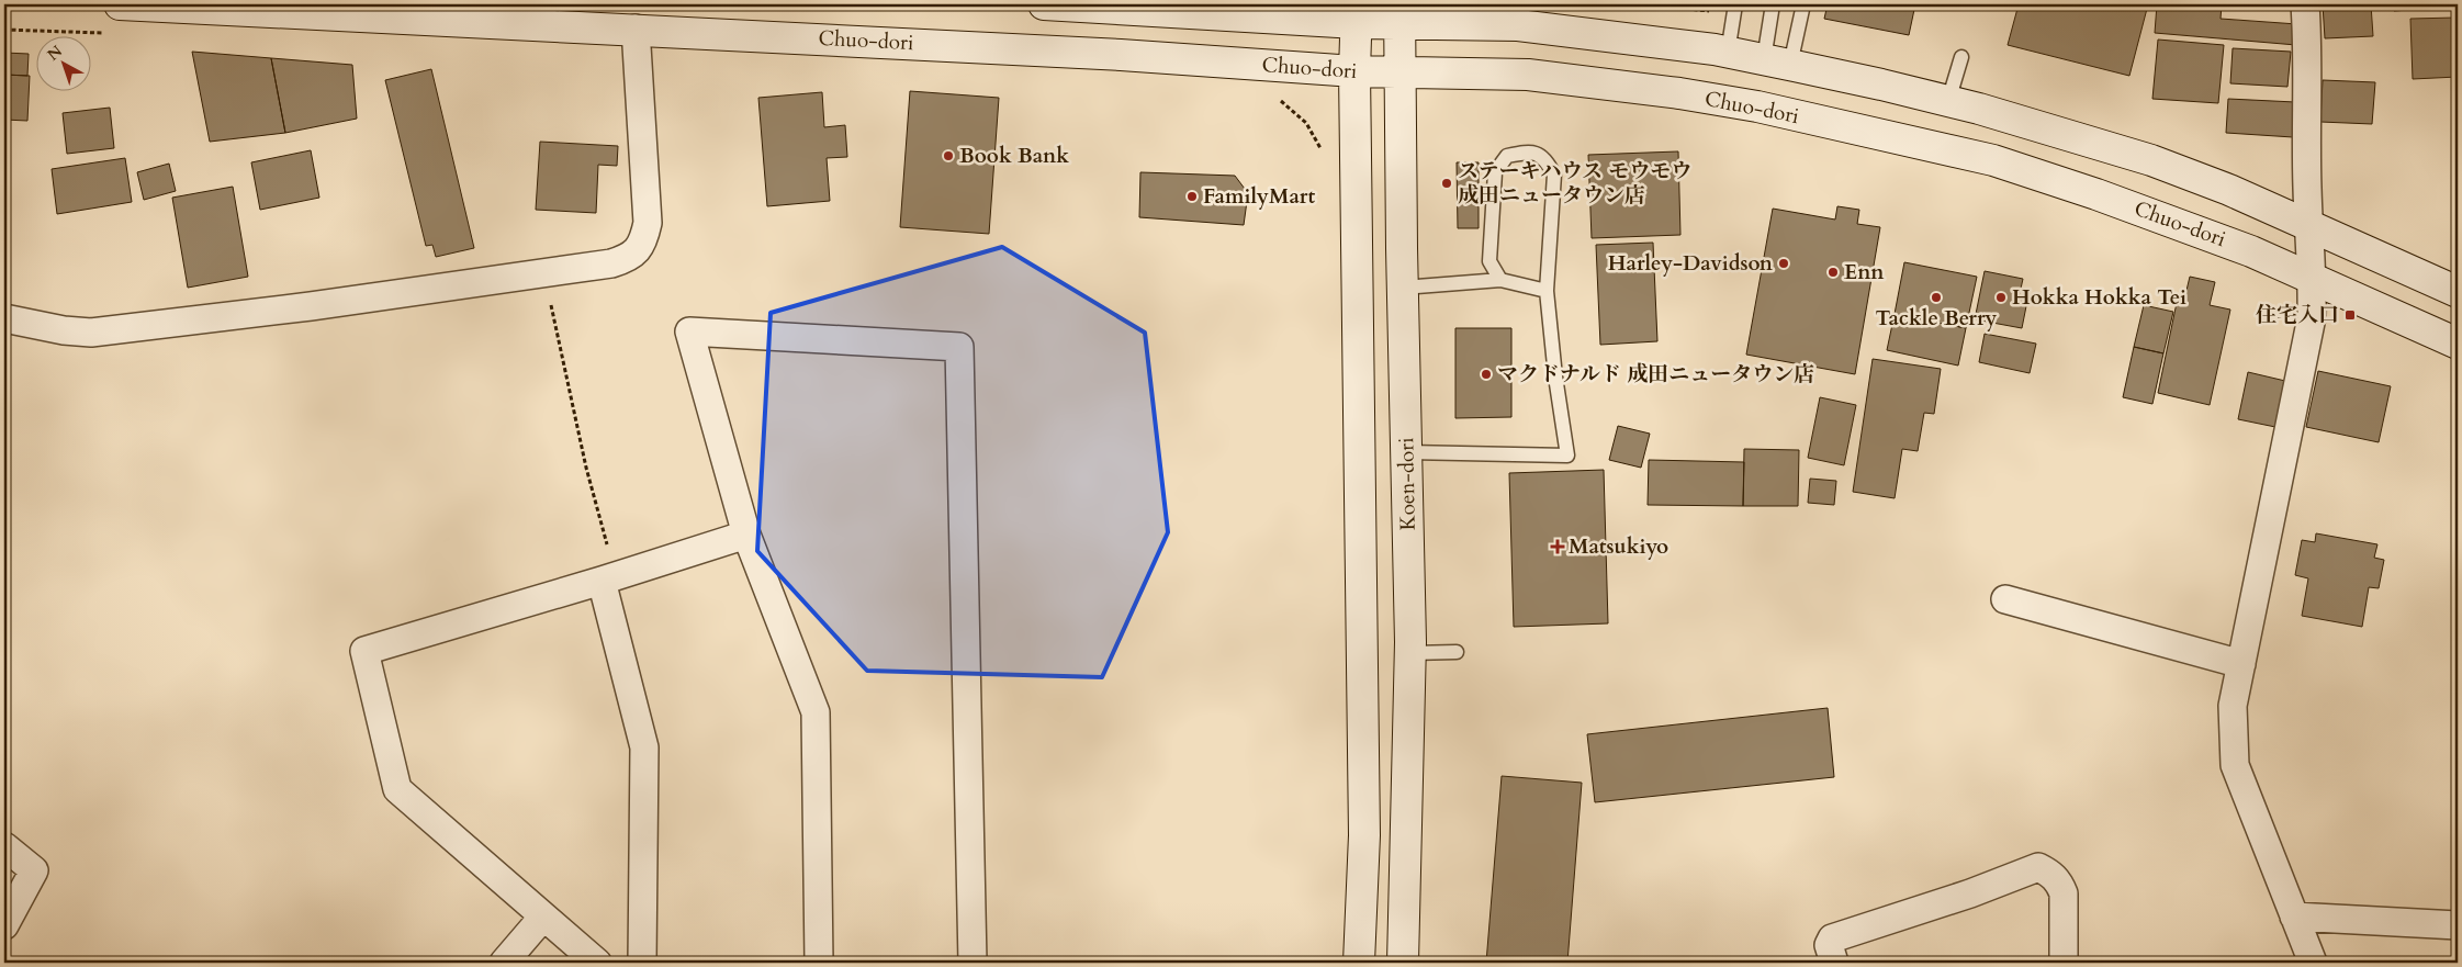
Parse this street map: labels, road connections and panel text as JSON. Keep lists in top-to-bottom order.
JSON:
{
  "streets": {
    "street": ["Chuo-dori", "Koen-dori"]
  },
  "crossings": [
    ["Chuo-dori", "Koen-dori"]
  ],
  "places": {
    "other": [
      "Book Bank",
      "ステーキハウス モウモウ 成田ニュータウン店",
      "FamilyMart",
      "Harley-Davidson",
      "Enn",
      "Tackle Berry",
      "Hokka Hokka Tei",
      "マクドナルド 成田ニュータウン店"
    ],
    "transit": ["住宅入口"],
    "health": ["Matsukiyo"]
  },
  "north": "top left"
}
